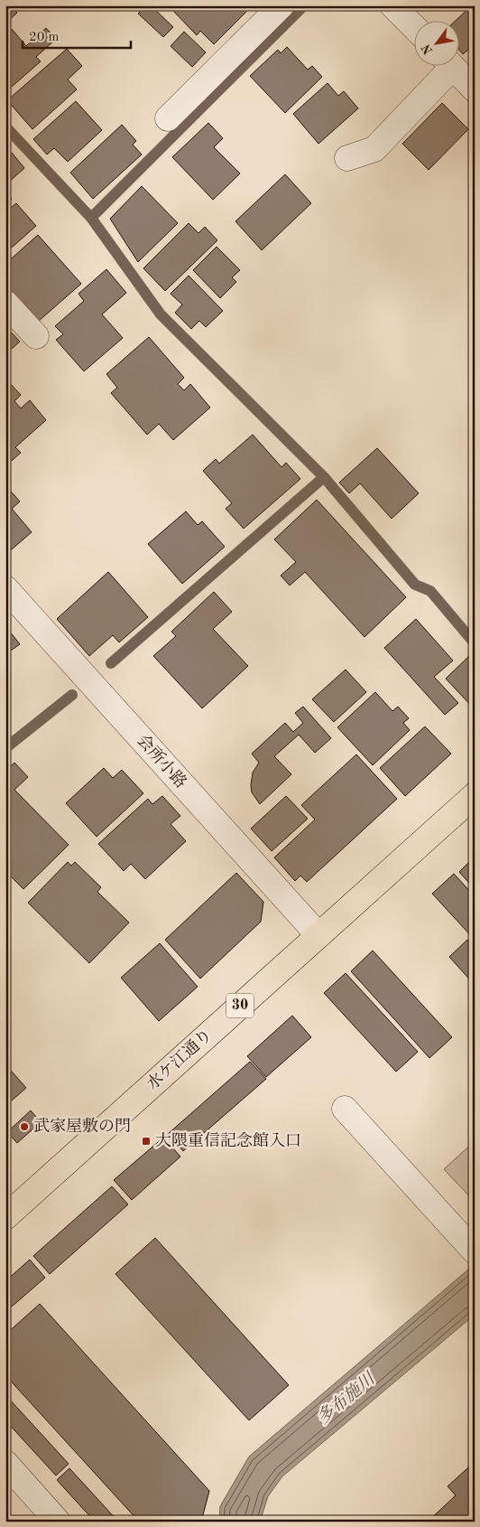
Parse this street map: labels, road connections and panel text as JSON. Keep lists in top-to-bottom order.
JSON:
{
  "streets": {
    "main road": ["30", "水ケ江通り"],
    "street": ["会所小路"]
  },
  "crossings": [
    ["会所小路", "水ケ江通り"]
  ],
  "water": ["多布施川"],
  "places": {
    "other": ["武家屋敷の門"],
    "transit": ["大隈重信記念館入口"]
  },
  "scale_bar": "20 m",
  "north": "bottom left"
}
